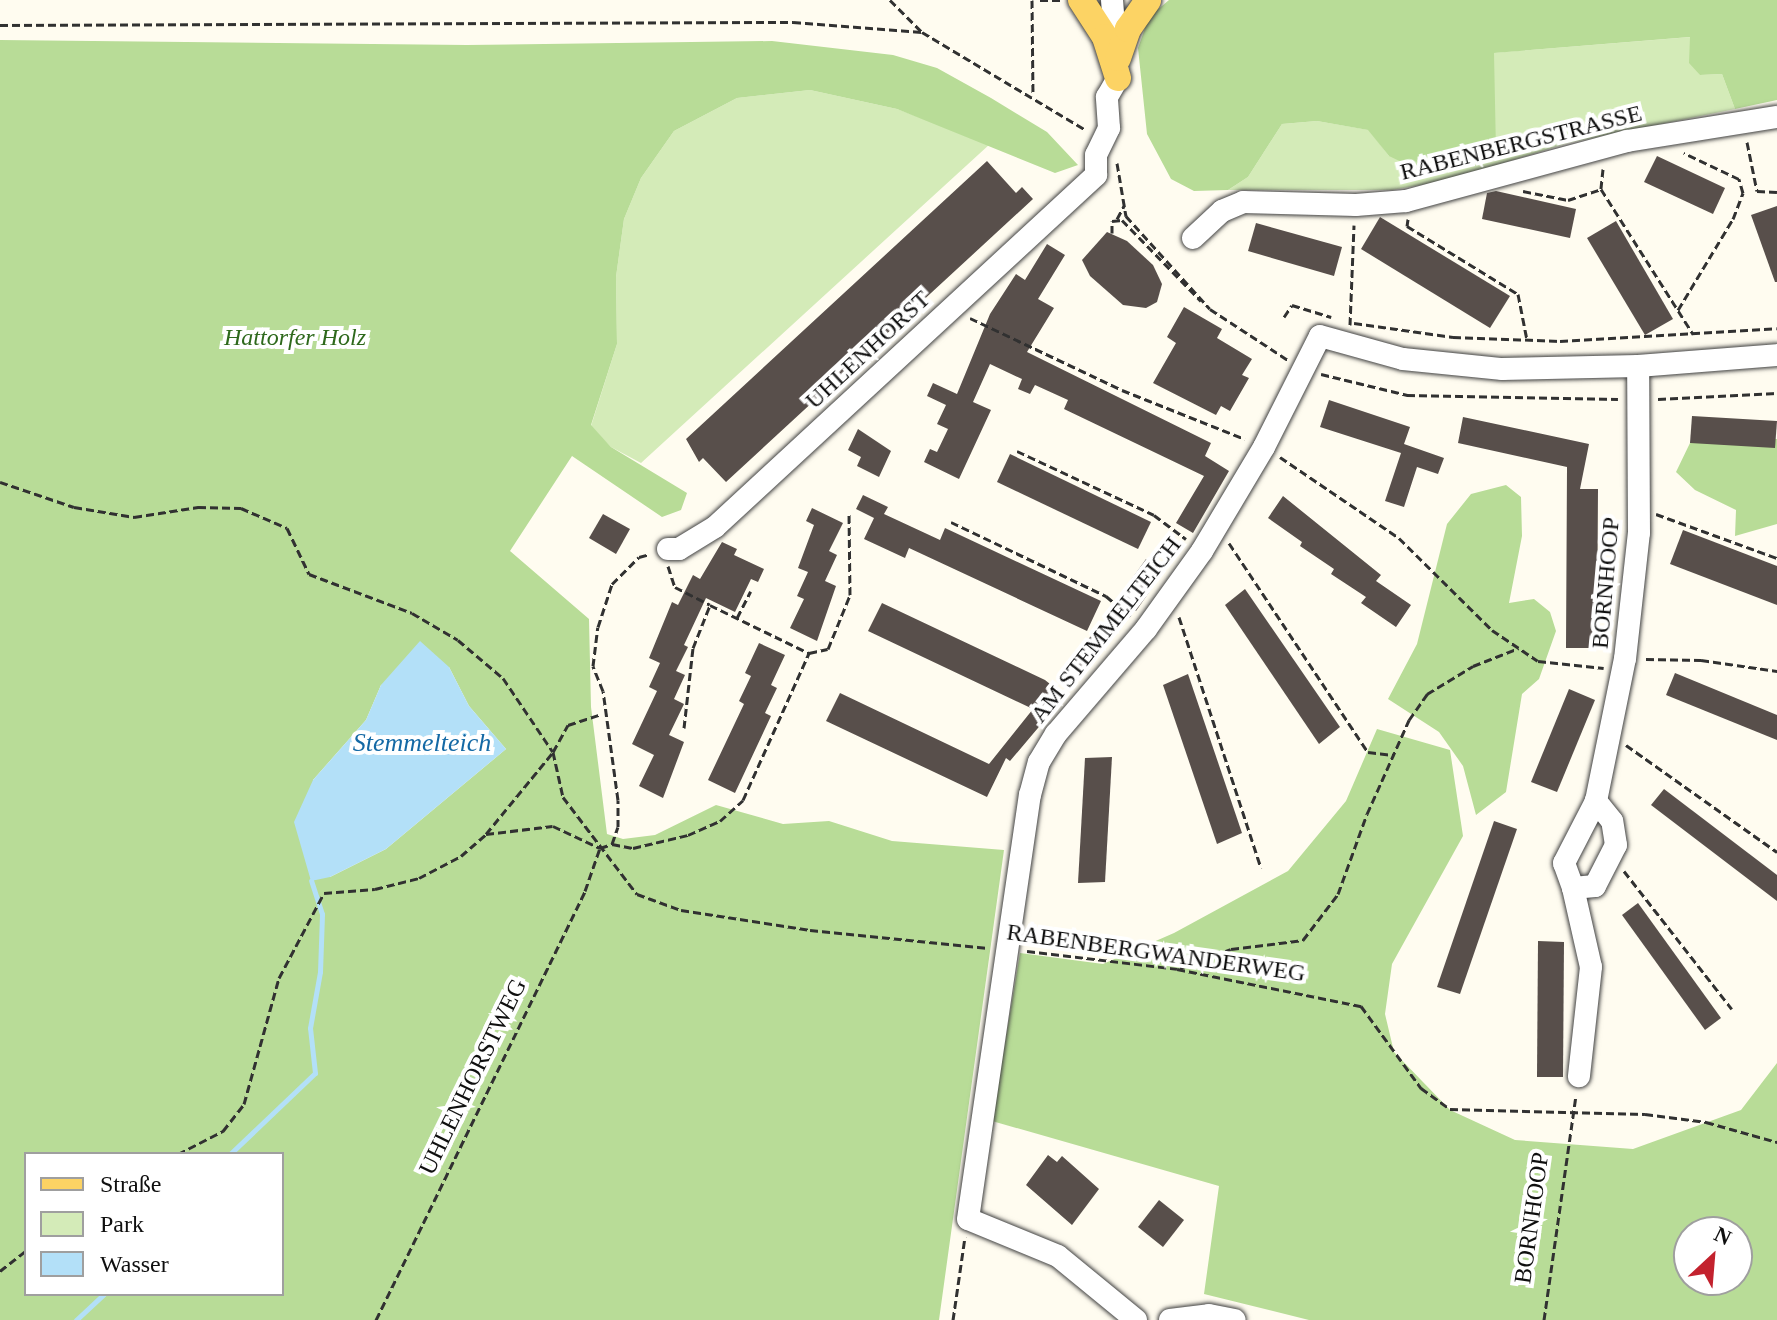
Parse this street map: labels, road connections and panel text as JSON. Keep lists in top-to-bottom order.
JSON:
{
  "streets": {
    "street": [
      "RABENBERGSTRASSE",
      "UHLENHORST",
      "BORNHOOP",
      "AM STEMMELTEICH"
    ],
    "path": ["RABENBERGWANDERWEG", "UHLENHORSTWEG"]
  },
  "crossings": [
    ["BORNHOOP", "RABENBERGWANDERWEG"],
    ["AM STEMMELTEICH", "RABENBERGWANDERWEG"],
    ["RABENBERGWANDERWEG", "UHLENHORSTWEG"]
  ],
  "water": ["Stemmelteich"],
  "parks": ["Hattorfer Holz"],
  "legend": ["Straße", "Park", "Wasser"],
  "north": "top right"
}
